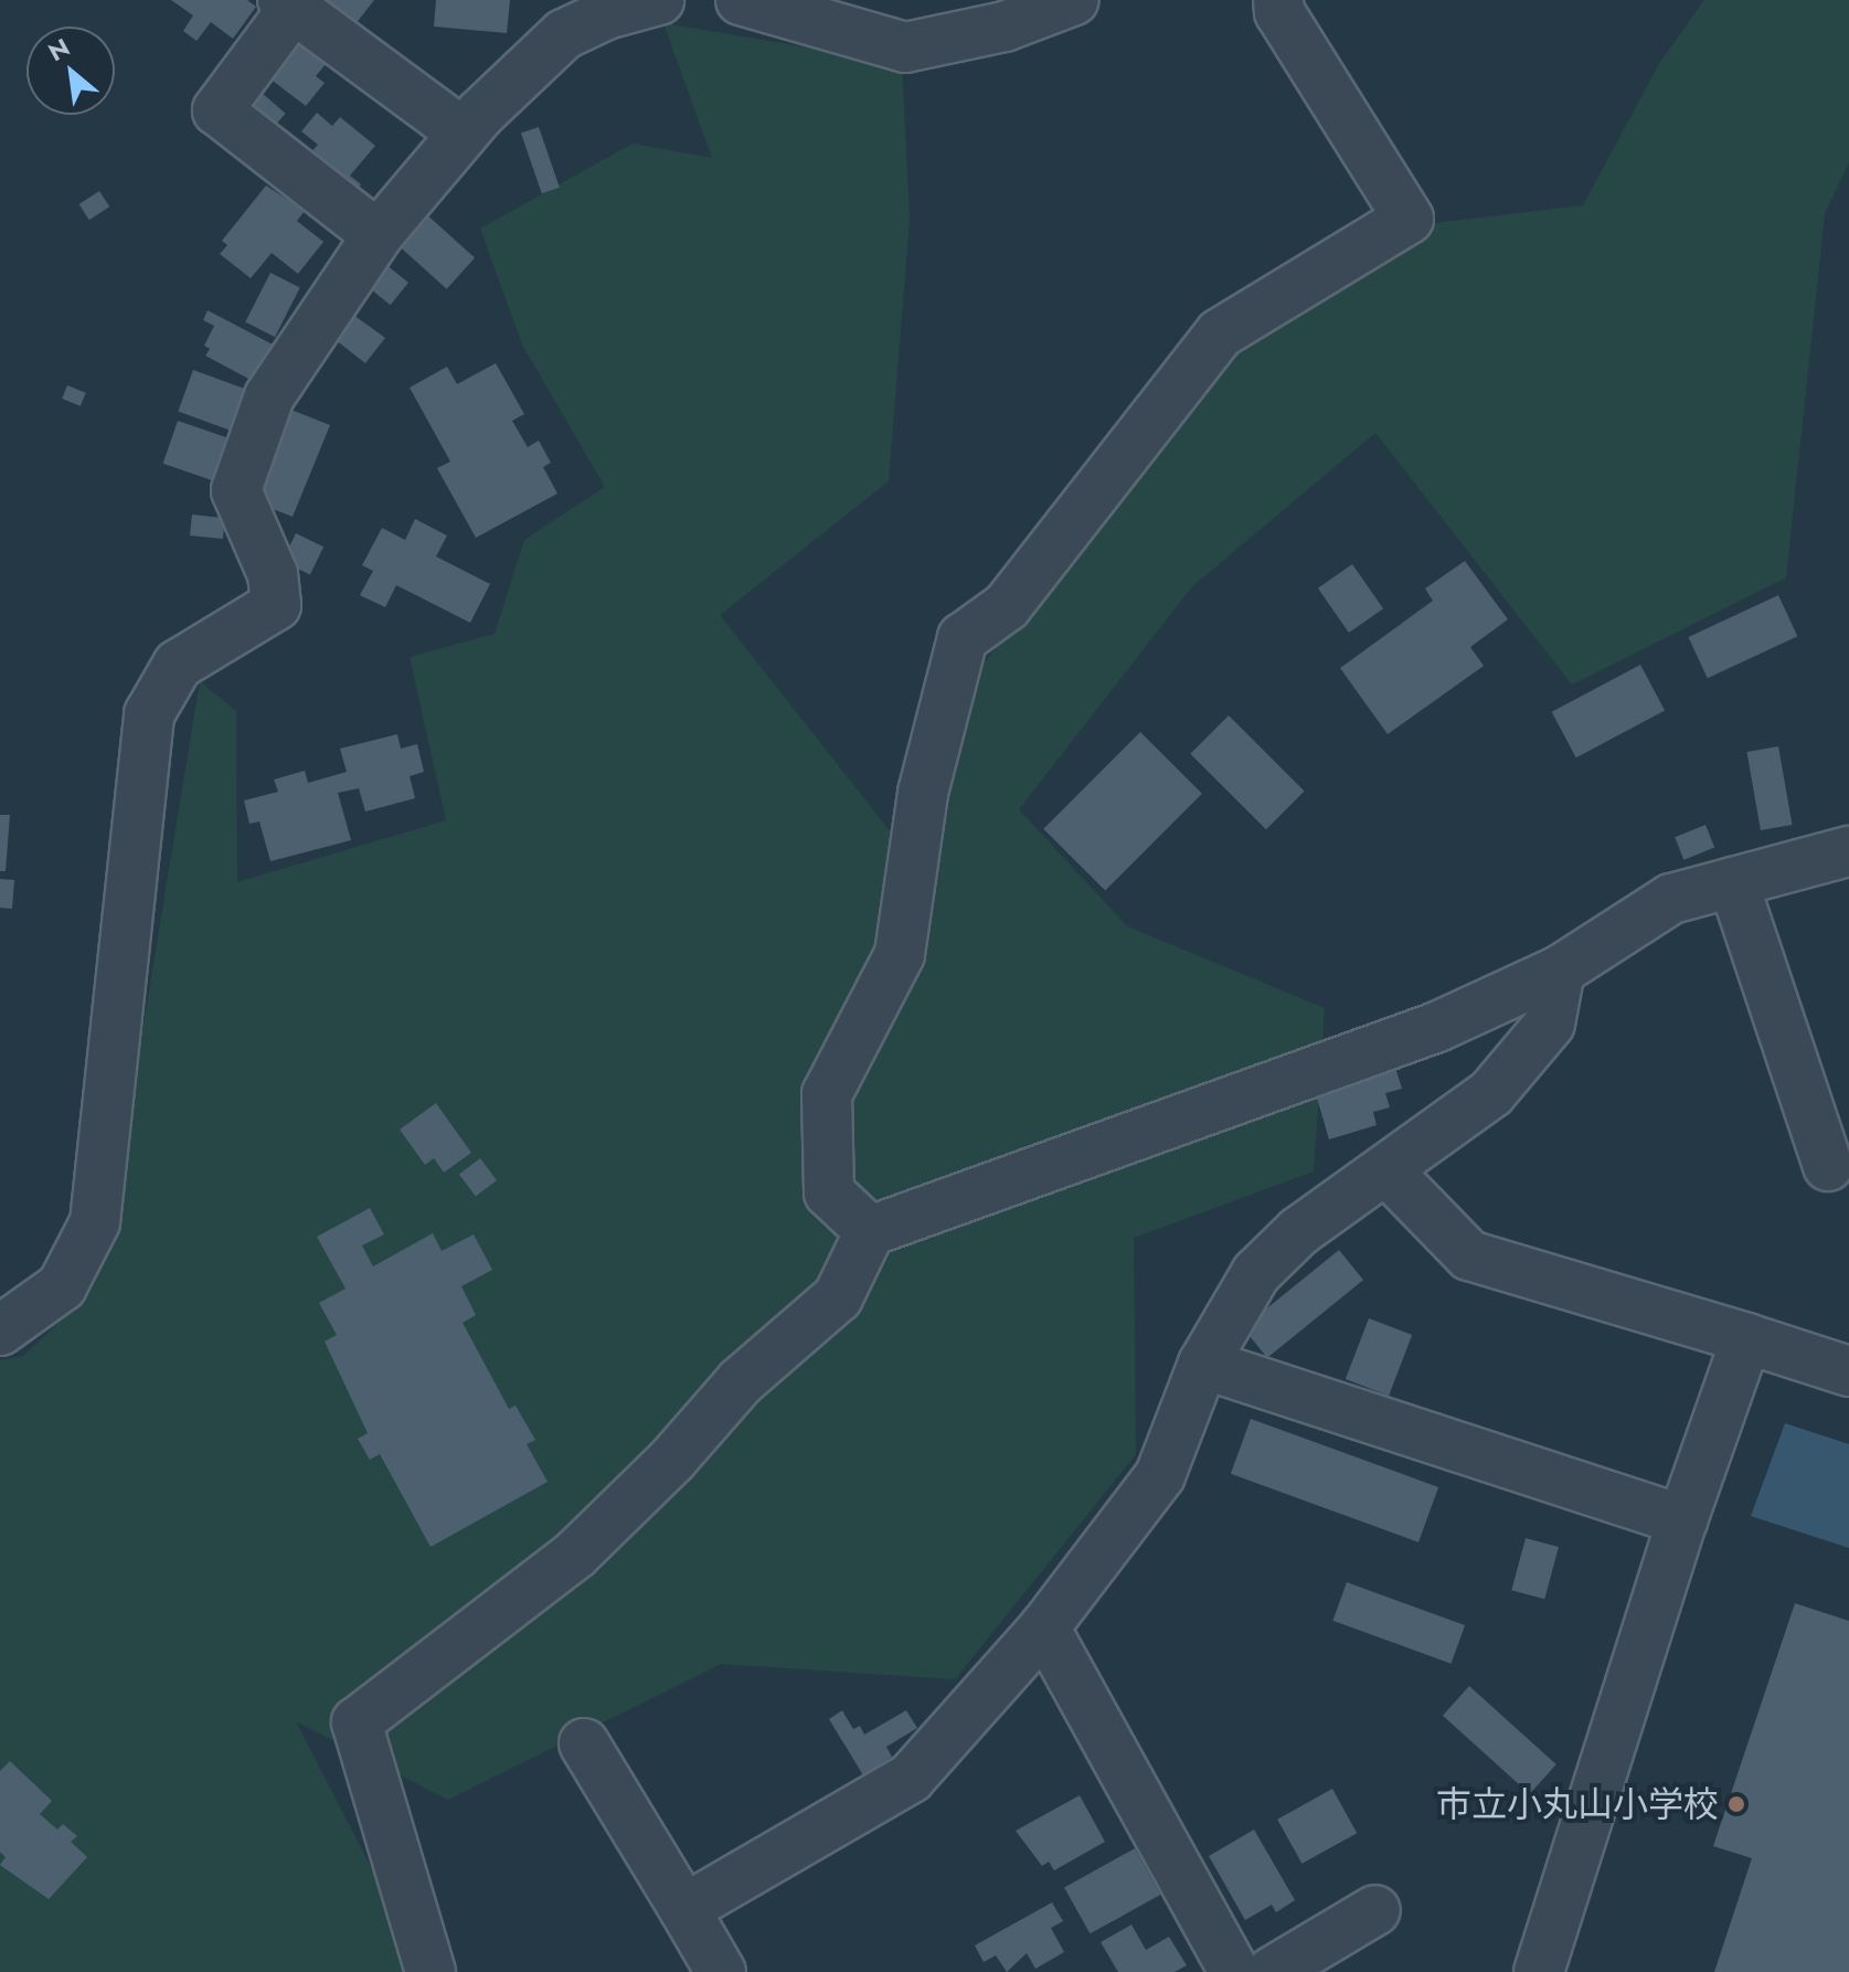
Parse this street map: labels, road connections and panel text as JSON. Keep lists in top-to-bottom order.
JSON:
{
  "places": ["市立小丸山小学校"],
  "north": "top left"
}
